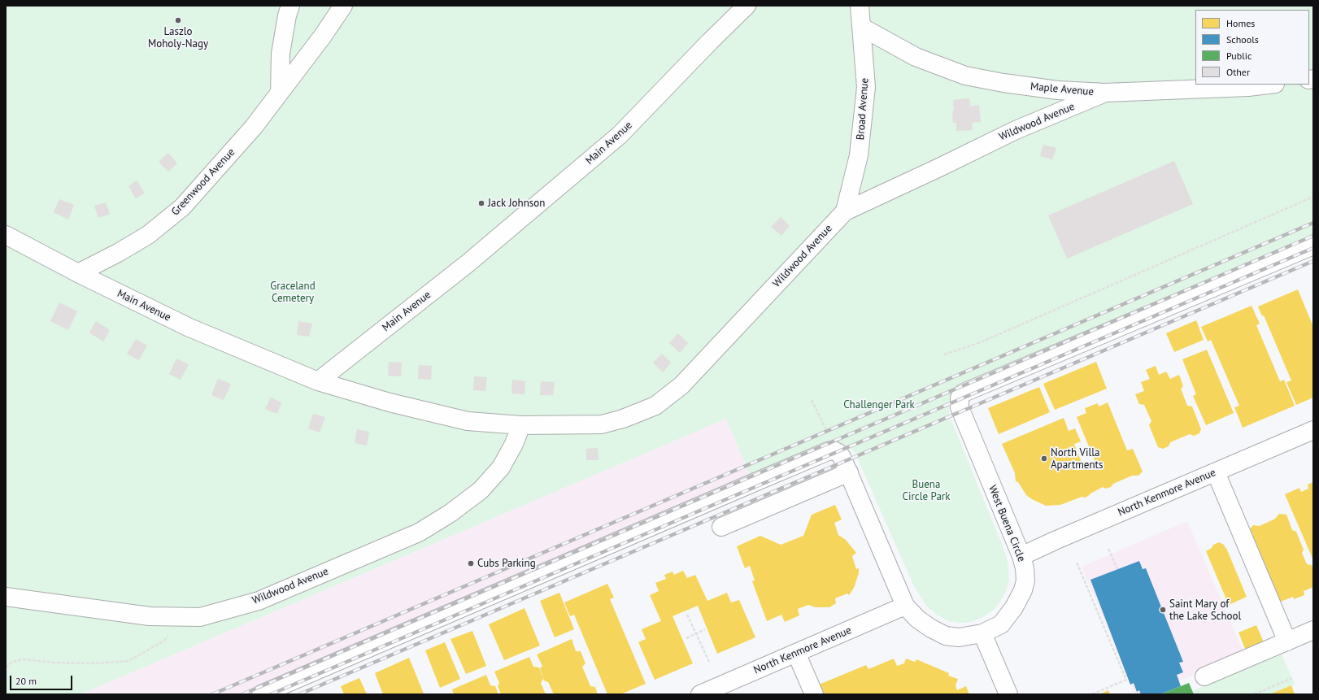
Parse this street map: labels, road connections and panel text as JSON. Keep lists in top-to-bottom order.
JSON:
{
  "streets": {
    "street": [
      "Maple Avenue",
      "Broad Avenue",
      "Wildwood Avenue",
      "Main Avenue",
      "Greenwood Avenue",
      "North Kenmore Avenue",
      "West Buena Circle"
    ]
  },
  "crossings": [
    ["Maple Avenue", "Broad Avenue"],
    ["Maple Avenue", "Wildwood Avenue"],
    ["Broad Avenue", "Wildwood Avenue"],
    ["Wildwood Avenue", "Main Avenue"],
    ["Main Avenue", "Greenwood Avenue"],
    ["North Kenmore Avenue", "West Buena Circle"]
  ],
  "parks": ["Graceland Cemetery", "Challenger Park", "Buena Circle Park"],
  "places": [
    "Laszlo Moholy-Nagy",
    "Jack Johnson",
    "North Villa Apartments",
    "Cubs Parking",
    "Saint Mary of the Lake School"
  ],
  "legend": [
    "Homes",
    "Schools",
    "Public",
    "Other"
  ],
  "scale_bar": "20 m"
}
